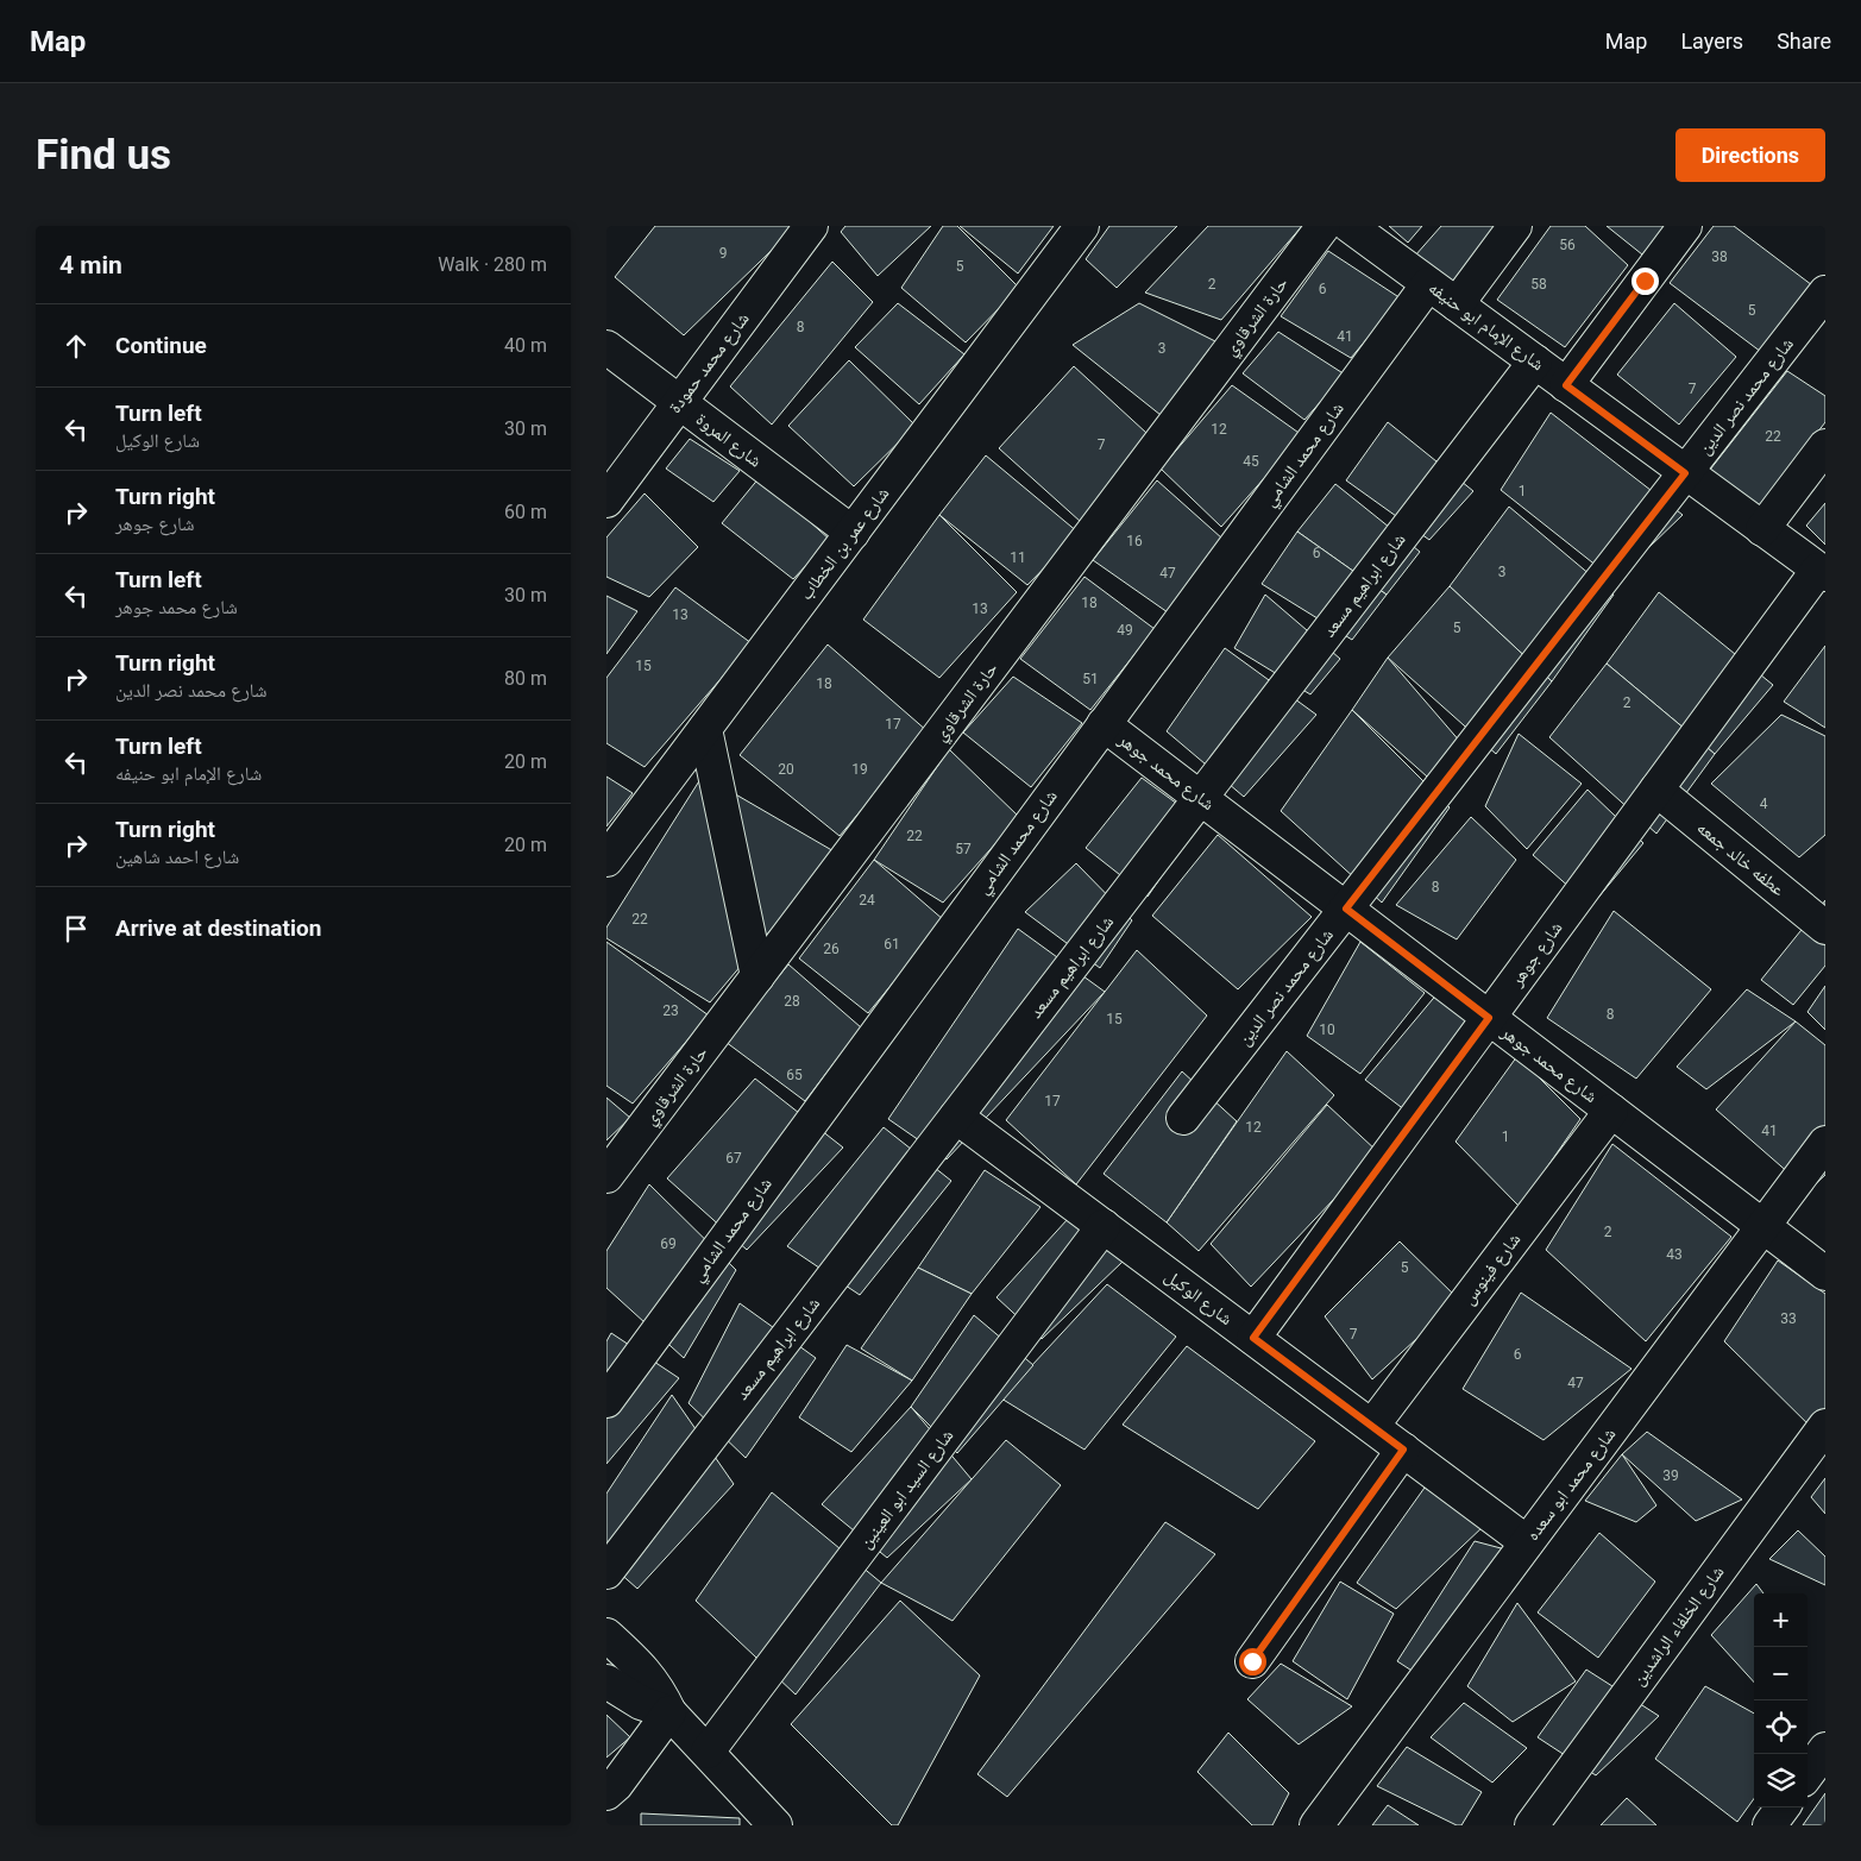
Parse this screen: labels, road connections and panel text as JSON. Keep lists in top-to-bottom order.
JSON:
{
  "streets": {
    "street": [
      "حارة الشرقاوي",
      "شارع الإمام ابو حنيفه",
      "شارع محمد حمودة",
      "شارع محمد نصر الدين",
      "شارع المروة",
      "شارع محمد الشامي",
      "شارع عمر بن الخطاب",
      "شارع ابراهيم مسعد",
      "شارع محمد جوهر",
      "عطفه خالد جمعه",
      "شارع جوهر",
      "شارع فينوس",
      "شارع الوكيل",
      "شارع محمد ابو سعده",
      "شارع السيد ابو العينين",
      "شارع الخلفاء الراشدين"
    ]
  },
  "crossings": [
    ["شارع الإمام ابو حنيفه", "شارع محمد نصر الدين"],
    ["شارع الإمام ابو حنيفه", "شارع محمد الشامي"],
    ["شارع الإمام ابو حنيفه", "شارع ابراهيم مسعد"],
    ["شارع الإمام ابو حنيفه", "شارع جوهر"],
    ["شارع محمد حمودة", "شارع المروة"],
    ["شارع محمد نصر الدين", "شارع محمد جوهر"],
    ["شارع المروة", "شارع عمر بن الخطاب"],
    ["شارع محمد الشامي", "شارع محمد جوهر"],
    ["شارع ابراهيم مسعد", "شارع محمد جوهر"],
    ["شارع ابراهيم مسعد", "شارع الوكيل"],
    ["شارع محمد جوهر", "شارع جوهر"],
    ["شارع محمد جوهر", "شارع فينوس"],
    ["شارع محمد جوهر", "شارع محمد ابو سعده"],
    ["عطفه خالد جمعه", "شارع جوهر"],
    ["شارع جوهر", "شارع الوكيل"],
    ["شارع فينوس", "شارع الوكيل"],
    ["شارع الوكيل", "شارع محمد ابو سعده"],
    ["شارع الوكيل", "شارع السيد ابو العينين"]
  ],
  "house_numbers": [
    "56",
    "9",
    "38",
    "5",
    "2",
    "58",
    "6",
    "5",
    "8",
    "41",
    "3",
    "7",
    "12",
    "22",
    "7",
    "45",
    "1",
    "16",
    "6",
    "11",
    "3",
    "47",
    "18",
    "13",
    "13",
    "5",
    "49",
    "15",
    "51",
    "18",
    "2",
    "17",
    "20",
    "19",
    "4",
    "22",
    "57",
    "8",
    "24",
    "22",
    "61",
    "26",
    "28",
    "23",
    "8",
    "15",
    "10",
    "65",
    "17",
    "12",
    "41",
    "1",
    "67",
    "2",
    "69",
    "43",
    "5",
    "33",
    "7",
    "6",
    "47",
    "39"
  ],
  "page": {
    "header": "Map",
    "nav": ["Map", "Layers", "Share"],
    "buttons": "Directions",
    "title": "Find us",
    "heading": ["4 min", "Walk · 280 m"],
    "list": [
      ["Continue", "40 m"],
      ["Turn left", "شارع الوكيل", "30 m"],
      ["Turn right", "شارع جوهر", "60 m"],
      ["Turn left", "شارع محمد جوهر", "30 m"],
      ["Turn right", "شارع محمد نصر الدين", "80 m"],
      ["Turn left", "شارع الإمام ابو حنيفه", "20 m"],
      ["Turn right", "شارع احمد شاهين", "20 m"],
      "Arrive at destination"
    ],
    "map_buttons": ["+", "−"]
  }
}
